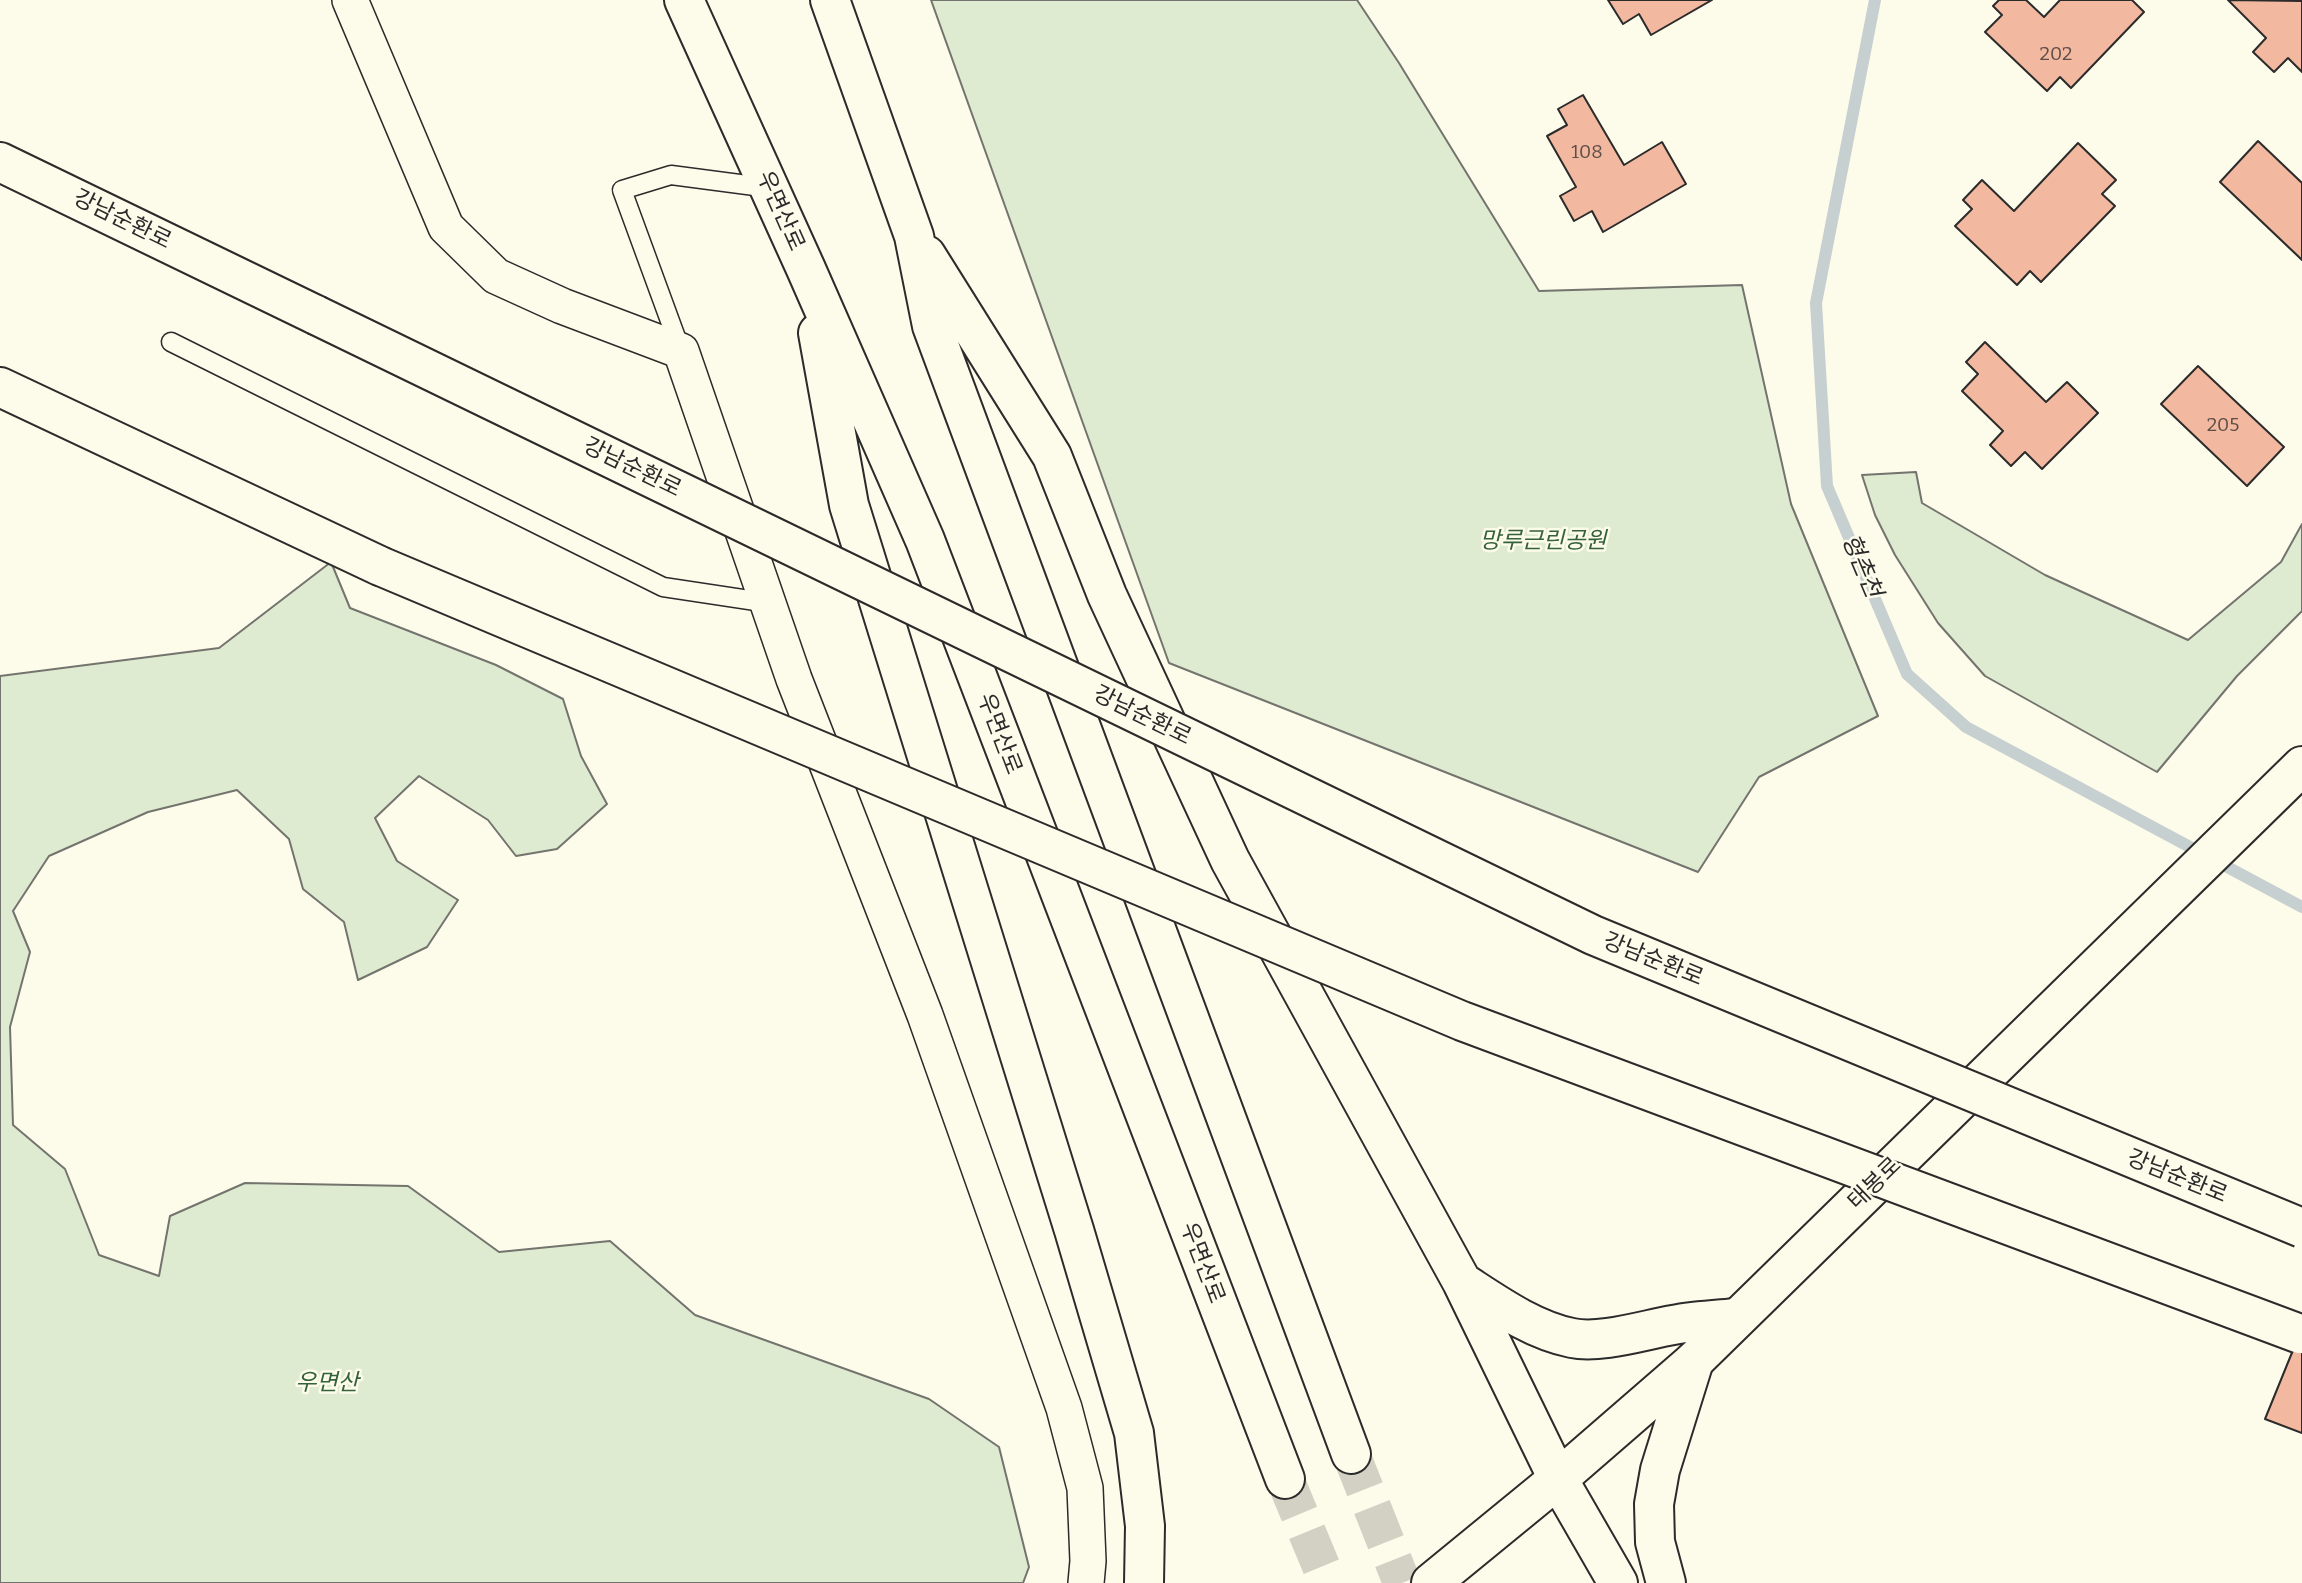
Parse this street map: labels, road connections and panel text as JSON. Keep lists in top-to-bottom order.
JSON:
{
  "streets": {
    "main road": ["우면산로", "강남순환로", "태봉로"]
  },
  "water": ["형촌천"],
  "parks": ["망루근린공원", "우면산"],
  "house_numbers": ["202", "108", "205"]
}
